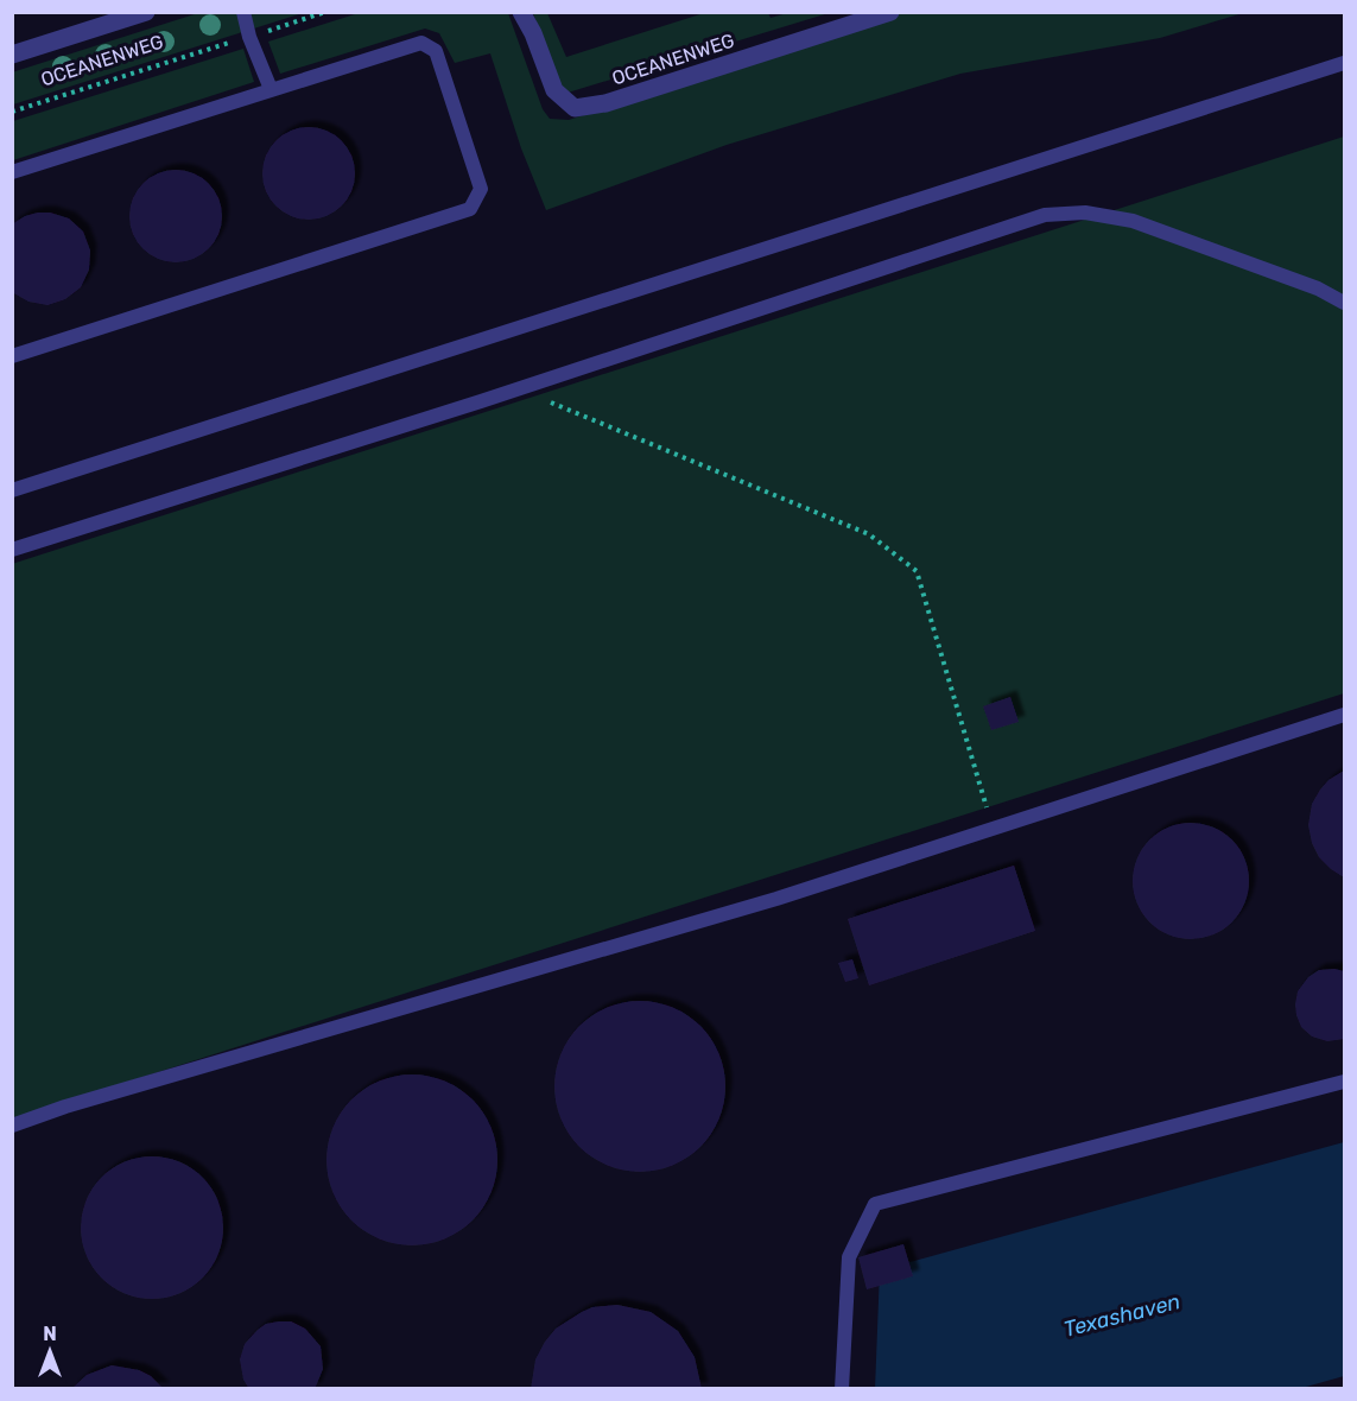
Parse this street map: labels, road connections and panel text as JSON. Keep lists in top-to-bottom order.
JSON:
{
  "streets": {
    "street": ["OCEANENWEG"]
  },
  "water": ["Texashaven"],
  "north": "top"
}
